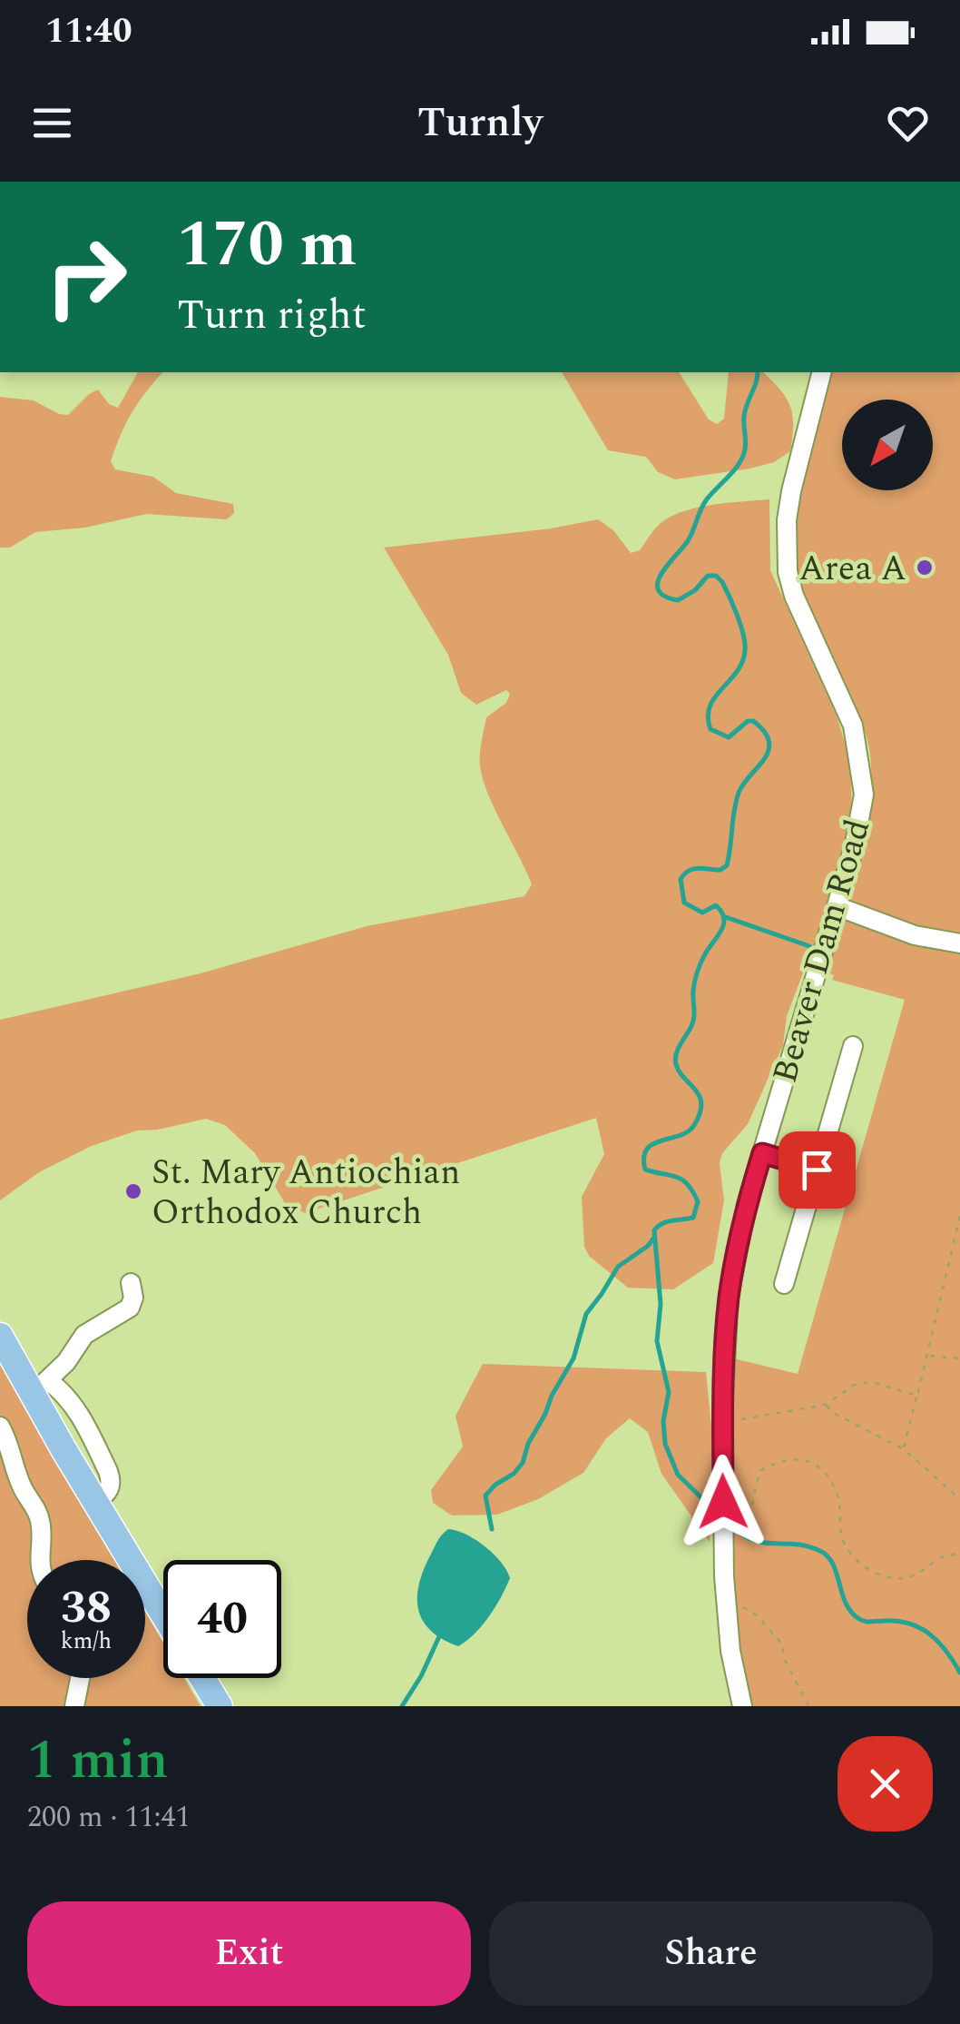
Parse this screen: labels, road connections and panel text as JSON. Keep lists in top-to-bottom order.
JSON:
{
  "streets": {
    "street": ["Beaver Dam Road"]
  },
  "places": ["Area A", "St. Mary Antiochian Orthodox Church"],
  "north": "bottom left",
  "page": {
    "status": "11:40",
    "header": "Turnly",
    "turn": ["170 m", "Turn right"],
    "speed": "38 km/h",
    "limit": "40",
    "heading": ["1 min", "200 m · 11:41"],
    "buttons": ["Exit", "Share"]
  }
}
